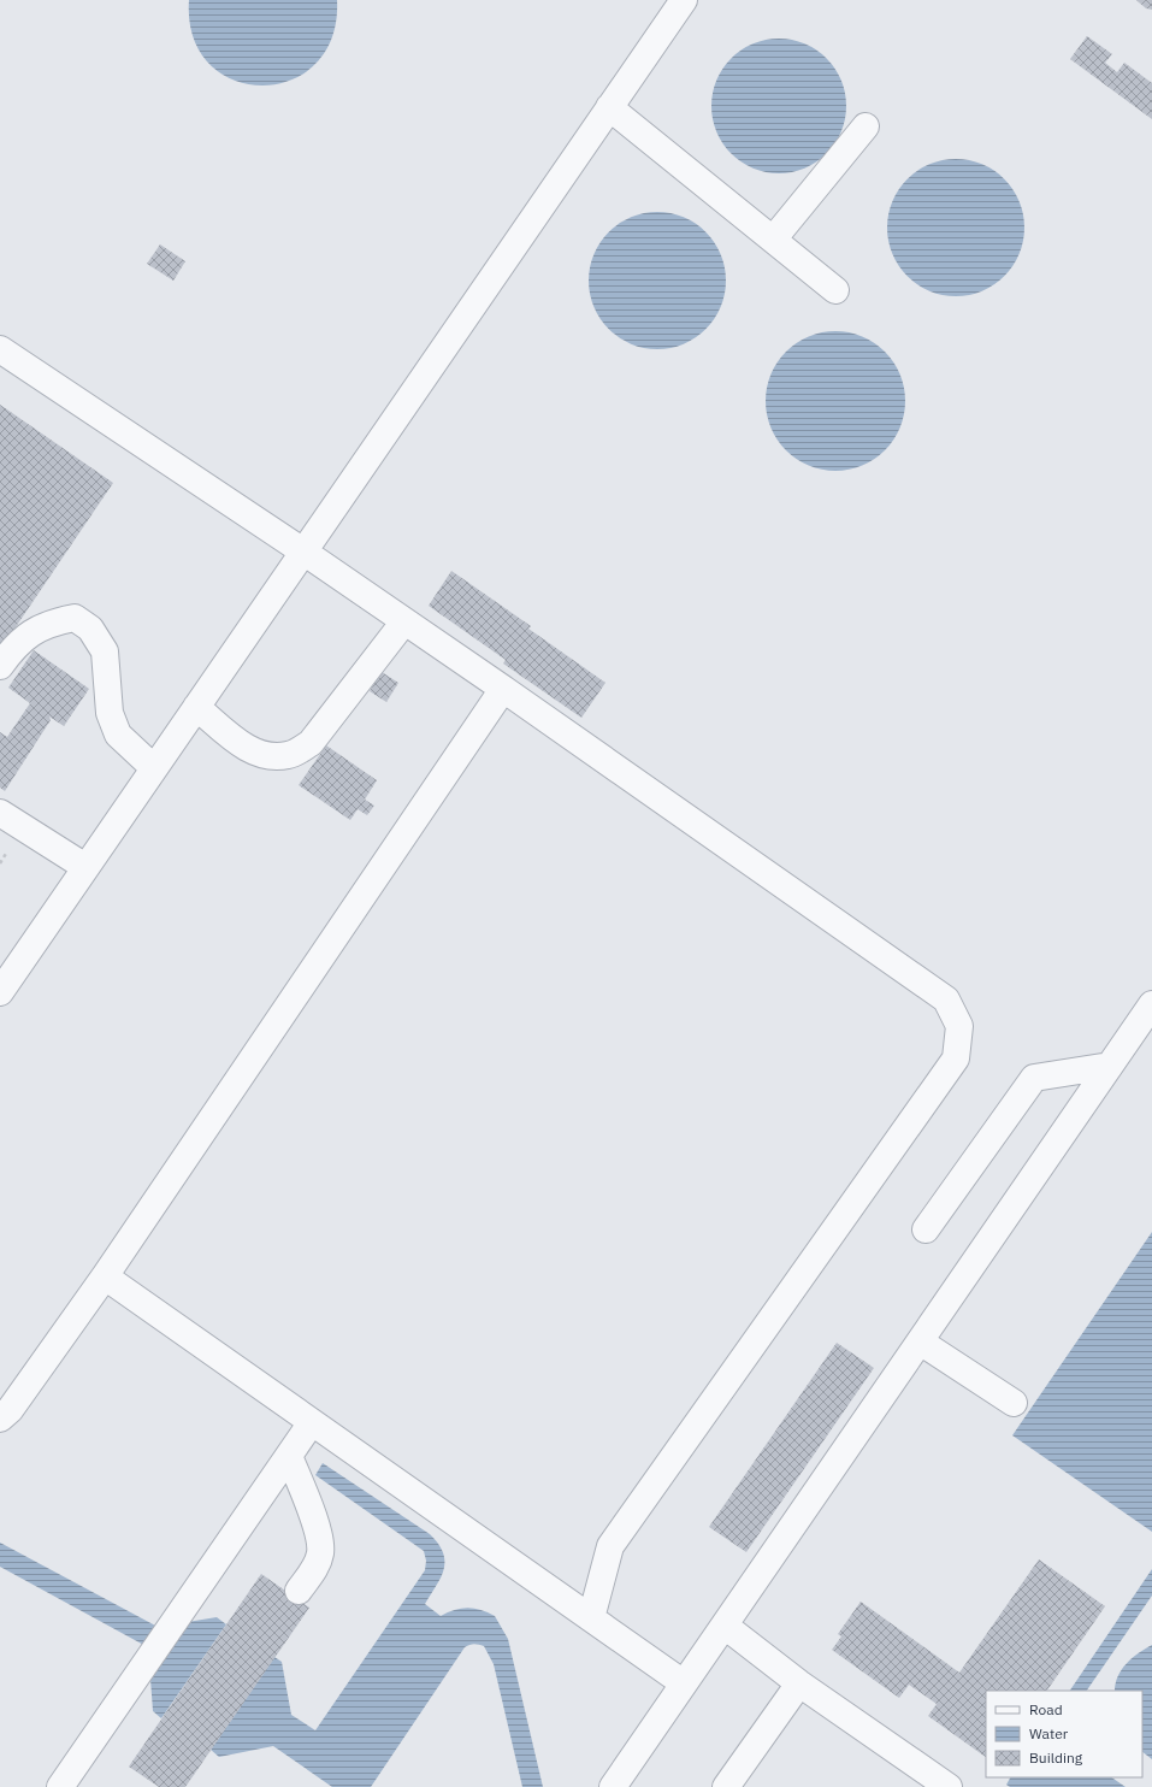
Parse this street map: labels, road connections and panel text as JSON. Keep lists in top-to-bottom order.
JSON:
{
  "legend": ["Road", "Water", "Building"]
}
